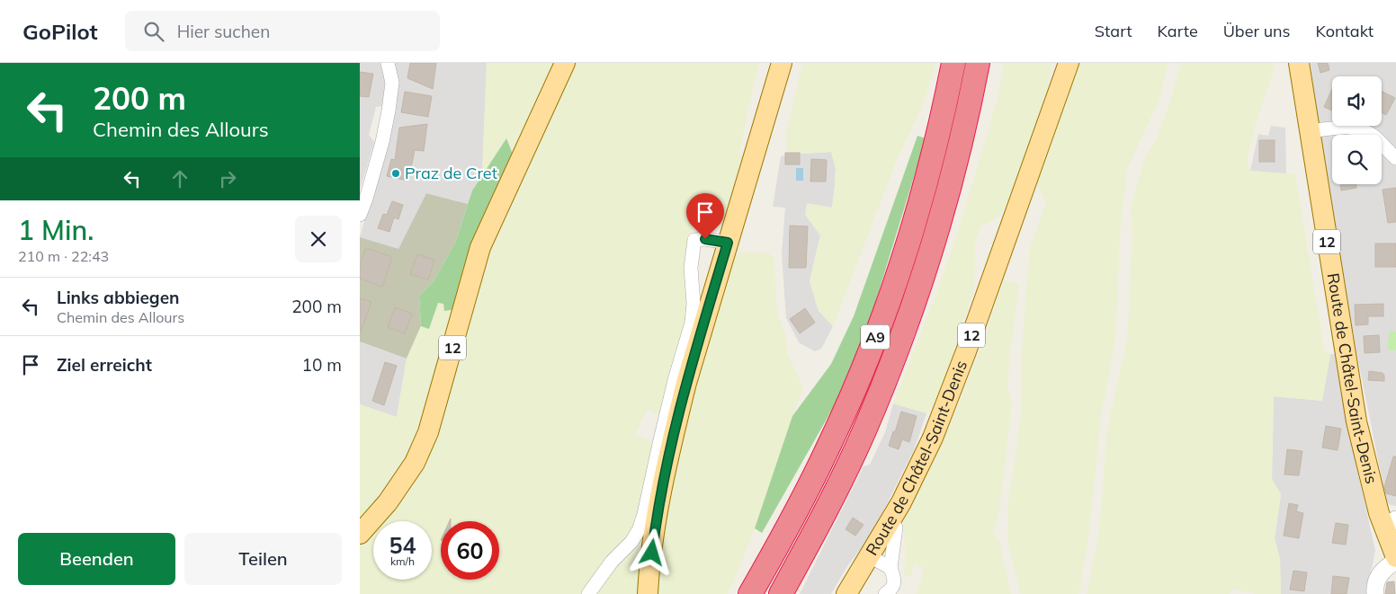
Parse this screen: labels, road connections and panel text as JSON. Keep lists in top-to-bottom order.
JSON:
{
  "streets": {
    "highway": ["A9"],
    "main road": ["12", "Route de Châtel-Saint-Denis"]
  },
  "places": ["Praz de Cret"],
  "page": {
    "header": "GoPilot",
    "search": "Hier suchen",
    "nav": [
      "Start",
      "Karte",
      "Über uns",
      "Kontakt"
    ],
    "turn": ["200 m", "Chemin des Allours"],
    "heading": ["1 Min.", "210 m · 22:43"],
    "list": [
      {
        "name": "Links abbiegen",
        "note": "Chemin des Allours",
        "value": "200 m"
      },
      {
        "name": "Ziel erreicht",
        "value": "10 m"
      }
    ],
    "speed": "54 km/h",
    "limit": "60",
    "buttons": ["Beenden", "Teilen"]
  }
}
